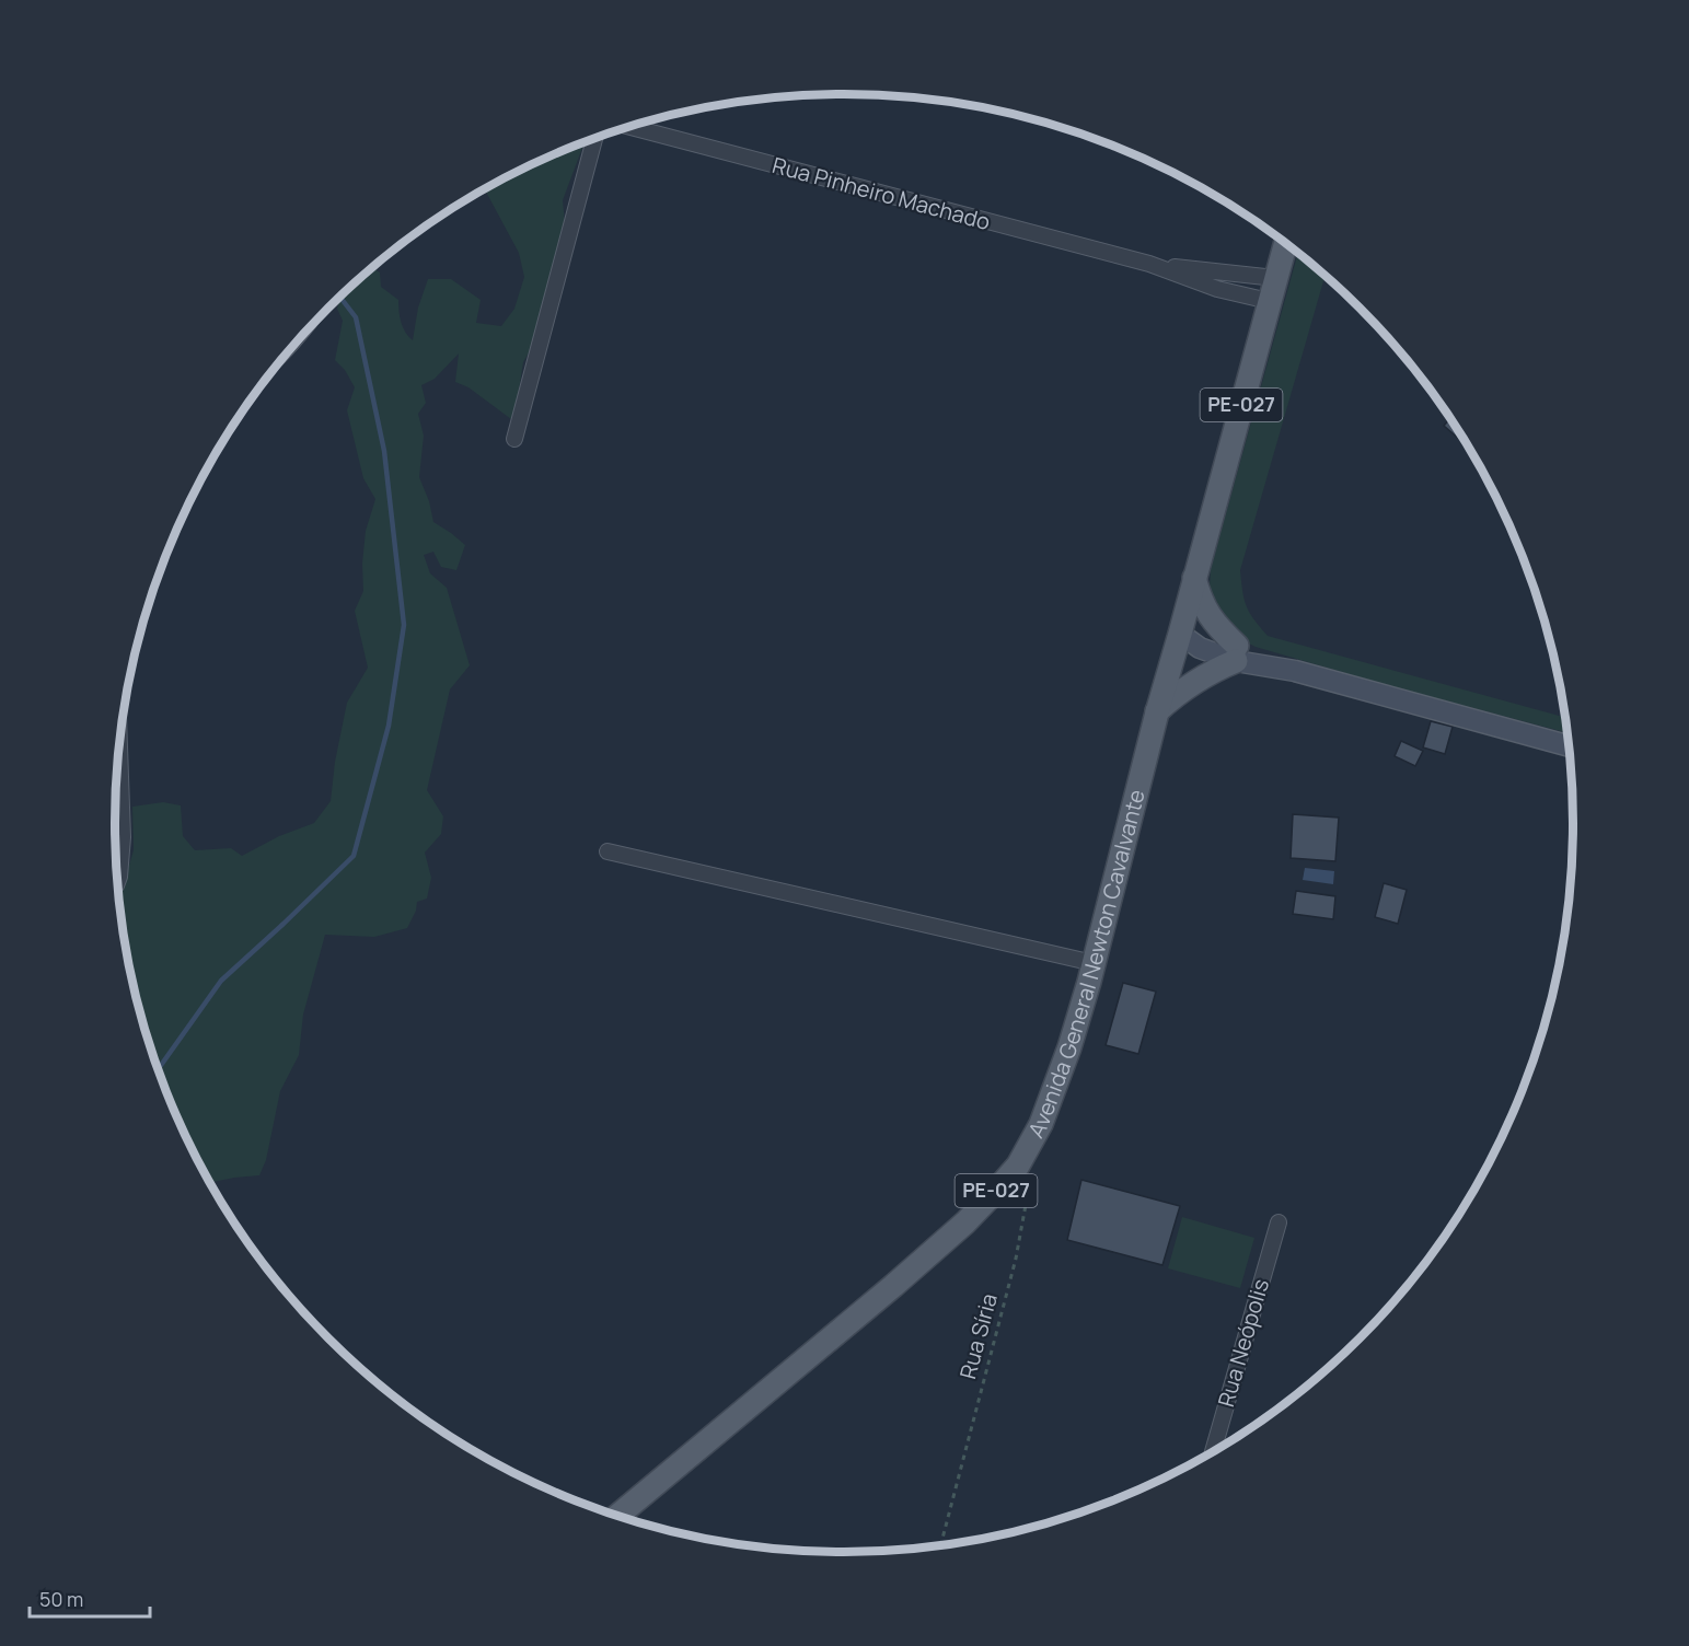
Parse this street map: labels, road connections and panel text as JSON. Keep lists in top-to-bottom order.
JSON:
{
  "streets": {
    "main road": ["PE-027", "Avenida General Newton Cavalvante"],
    "street": ["Rua Pinheiro Machado", "Rua Neópolis"],
    "path": ["Rua Síria"]
  },
  "scale_bar": "50 m"
}
